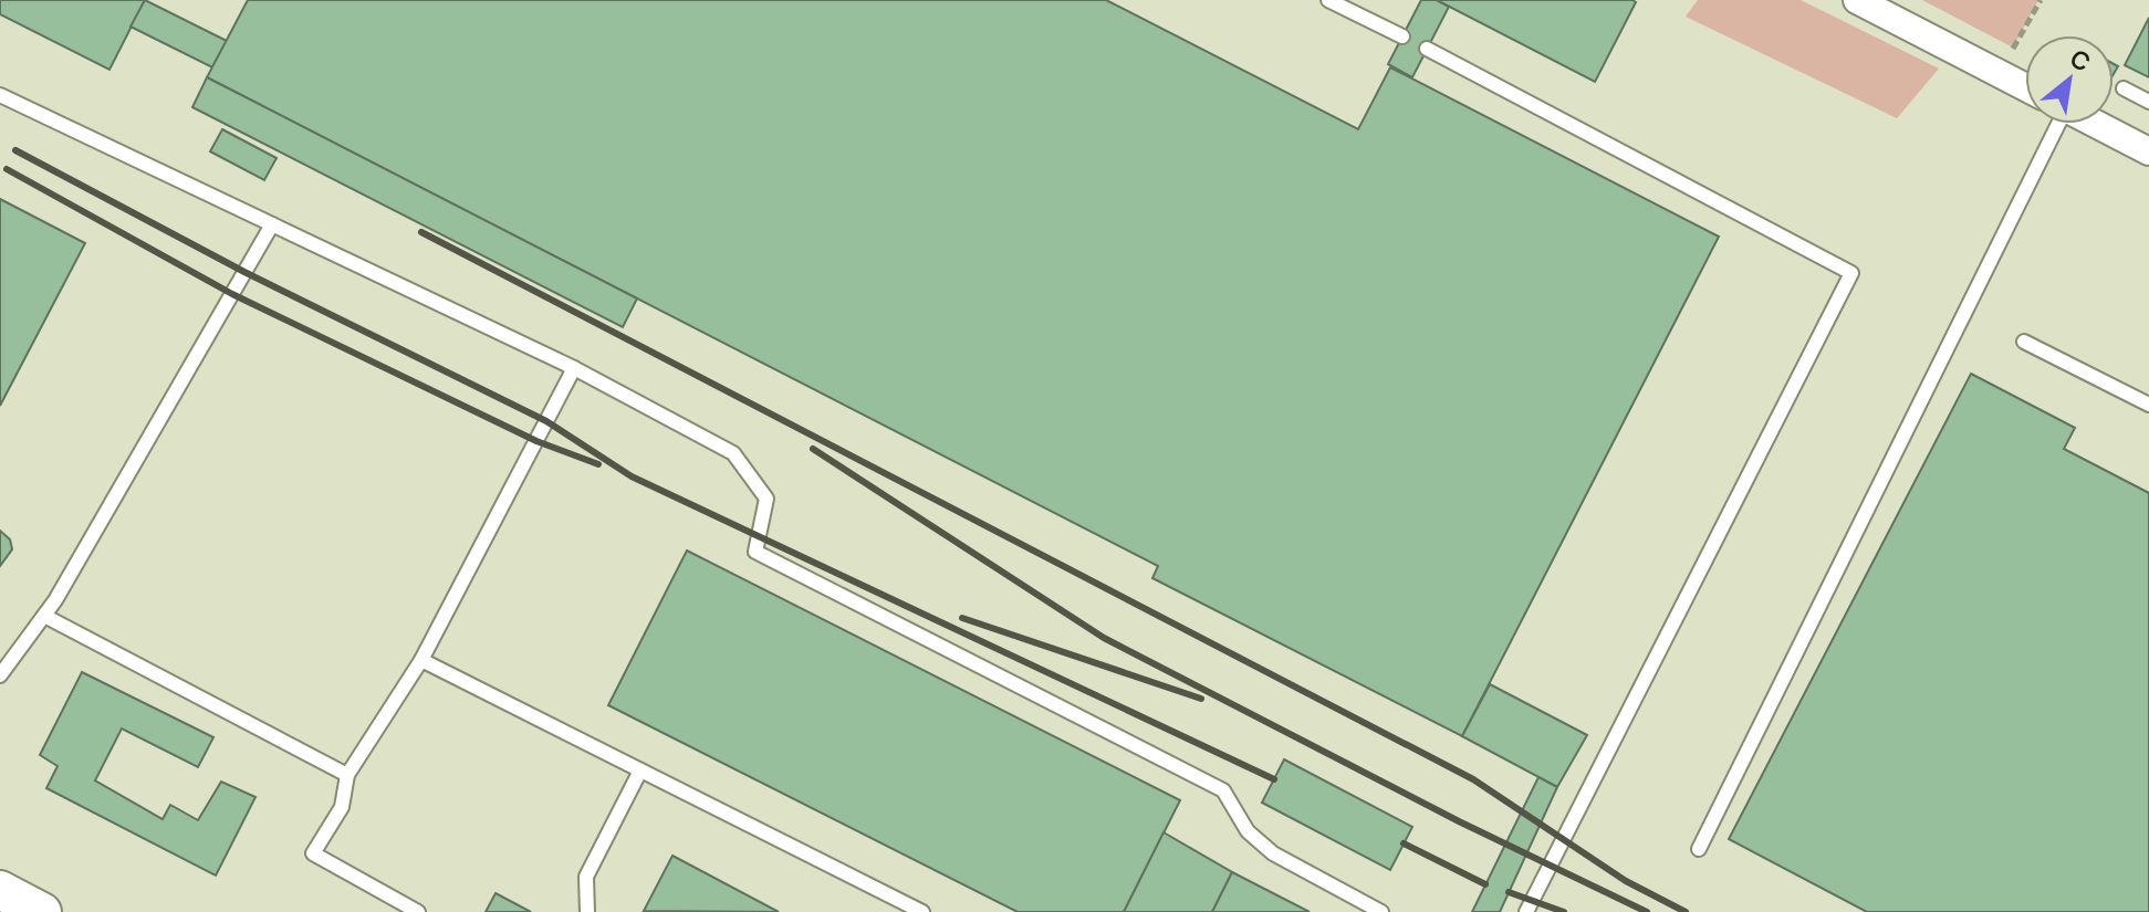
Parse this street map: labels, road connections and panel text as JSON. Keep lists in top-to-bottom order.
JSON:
{
  "north": "top right"
}
